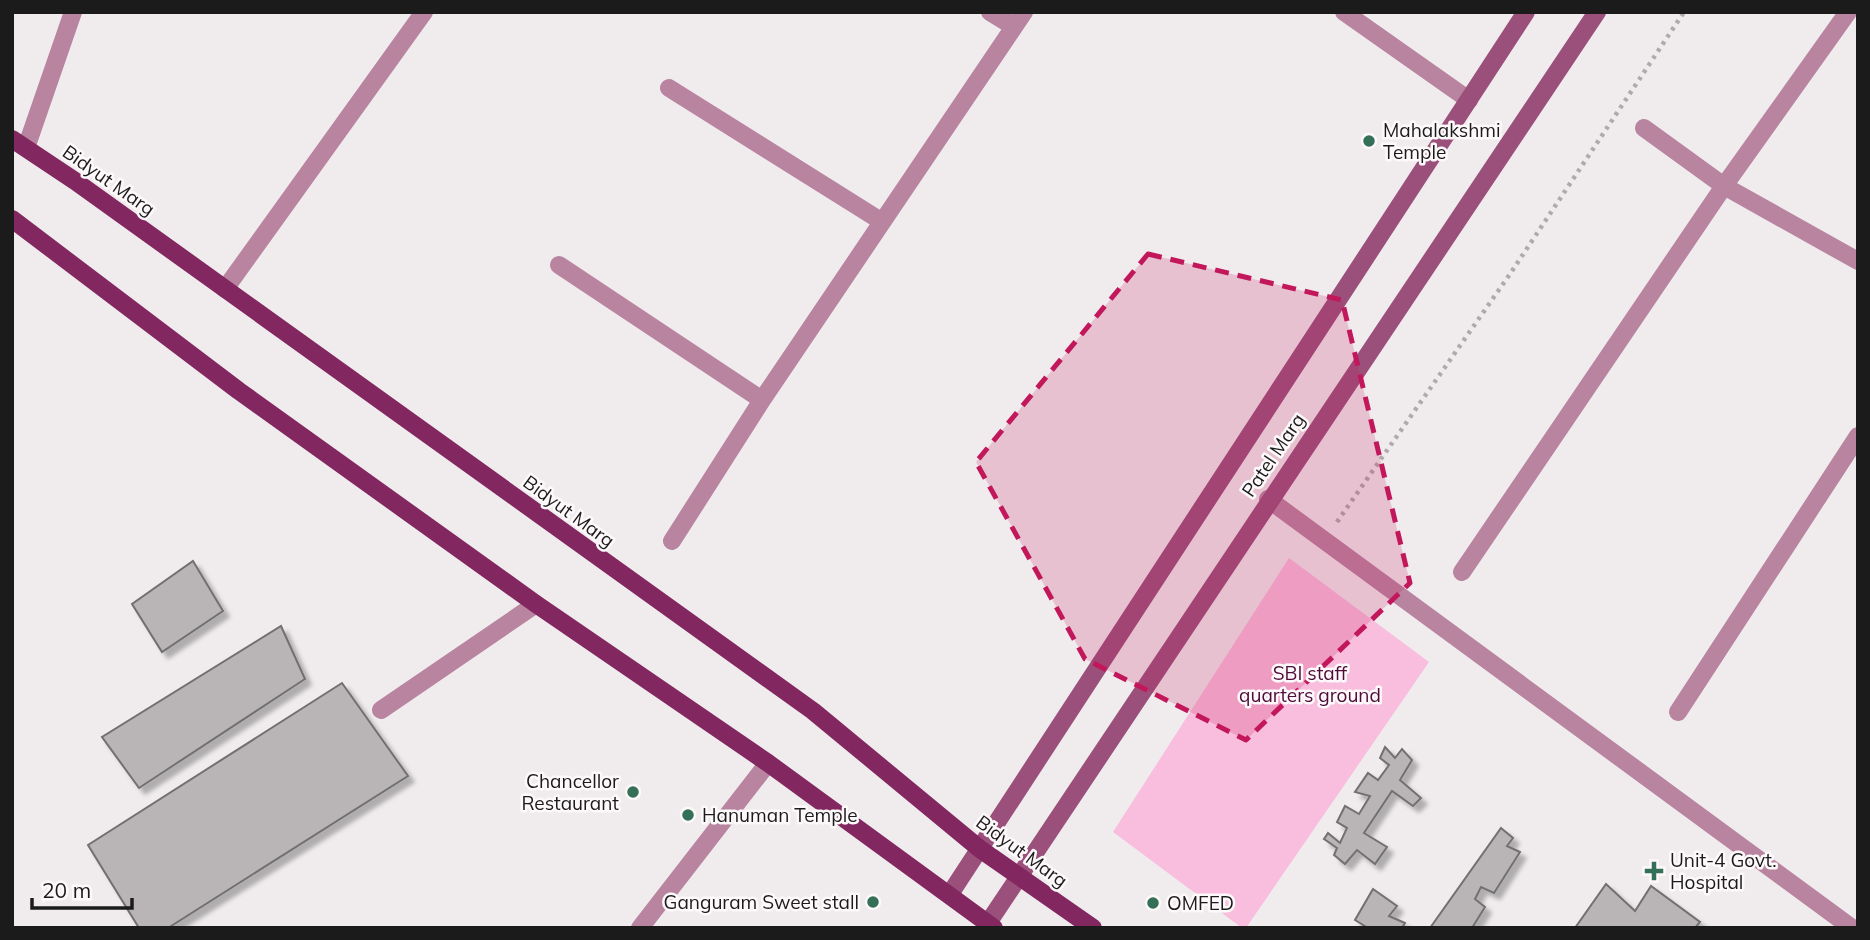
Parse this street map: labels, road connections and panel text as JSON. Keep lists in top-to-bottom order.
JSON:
{
  "streets": {
    "main road": ["Bidyut Marg"],
    "street": ["Patel Marg"]
  },
  "crossings": [
    ["Bidyut Marg", "Patel Marg"]
  ],
  "parks": ["SBI staff quarters ground"],
  "places": {
    "other": [
      "Mahalakshmi Temple",
      "Chancellor Restaurant",
      "Hanuman Temple",
      "Ganguram Sweet stall",
      "OMFED"
    ],
    "health": ["Unit-4 Govt. Hospital"]
  },
  "scale_bar": "20 m"
}
